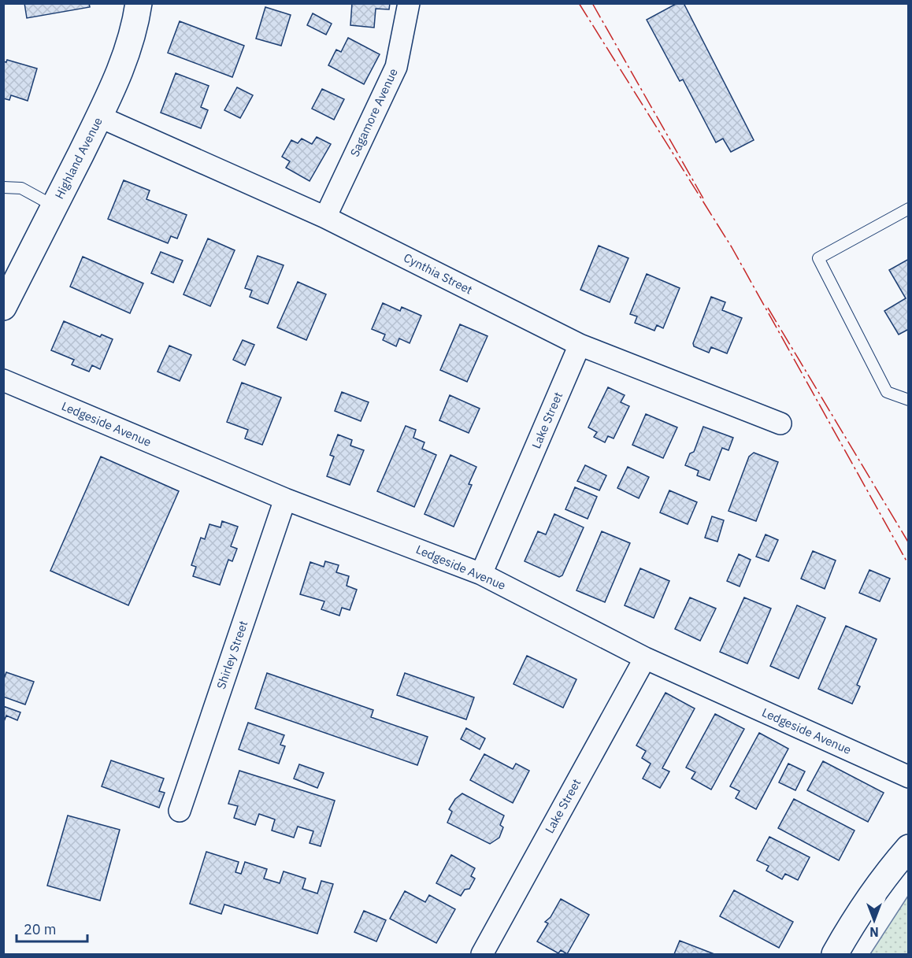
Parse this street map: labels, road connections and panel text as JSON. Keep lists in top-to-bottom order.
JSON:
{
  "streets": {
    "main road": ["Highland Avenue"],
    "street": [
      "Sagamore Avenue",
      "Cynthia Street",
      "Lake Street",
      "Ledgeside Avenue",
      "Shirley Street"
    ]
  },
  "crossings": [
    ["Sagamore Avenue", "Cynthia Street"],
    ["Highland Avenue", "Cynthia Street"],
    ["Cynthia Street", "Lake Street"],
    ["Lake Street", "Ledgeside Avenue"],
    ["Ledgeside Avenue", "Shirley Street"]
  ],
  "scale_bar": "20 m",
  "north": "bottom"
}
